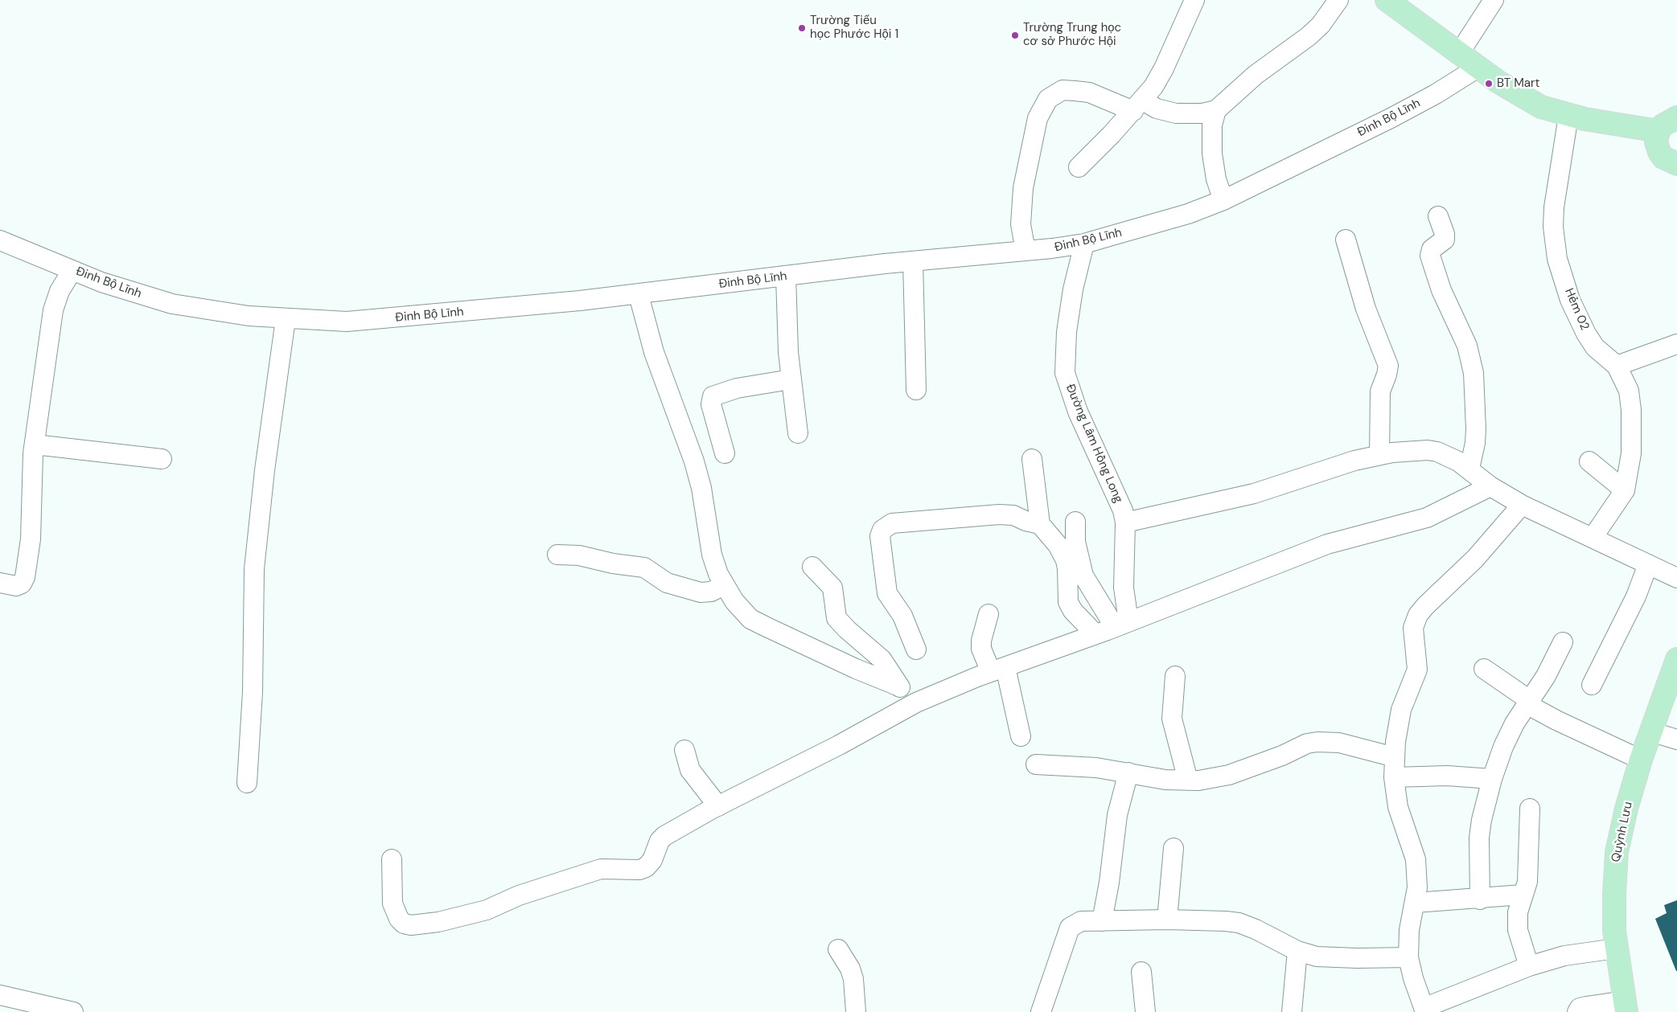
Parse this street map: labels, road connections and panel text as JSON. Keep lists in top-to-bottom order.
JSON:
{
  "streets": {
    "main road": ["Quỳnh Lưu"],
    "street": ["Đinh Bộ Lĩnh", "Hẻm 02", "Đường Lâm Hồng Long"]
  },
  "crossings": [
    ["Đinh Bộ Lĩnh", "Đường Lâm Hồng Long"]
  ],
  "places": ["Trường Tiểu học Phước Hội 1", "Trường Trung học cơ sở Phước Hội", "BT Mart"]
}
